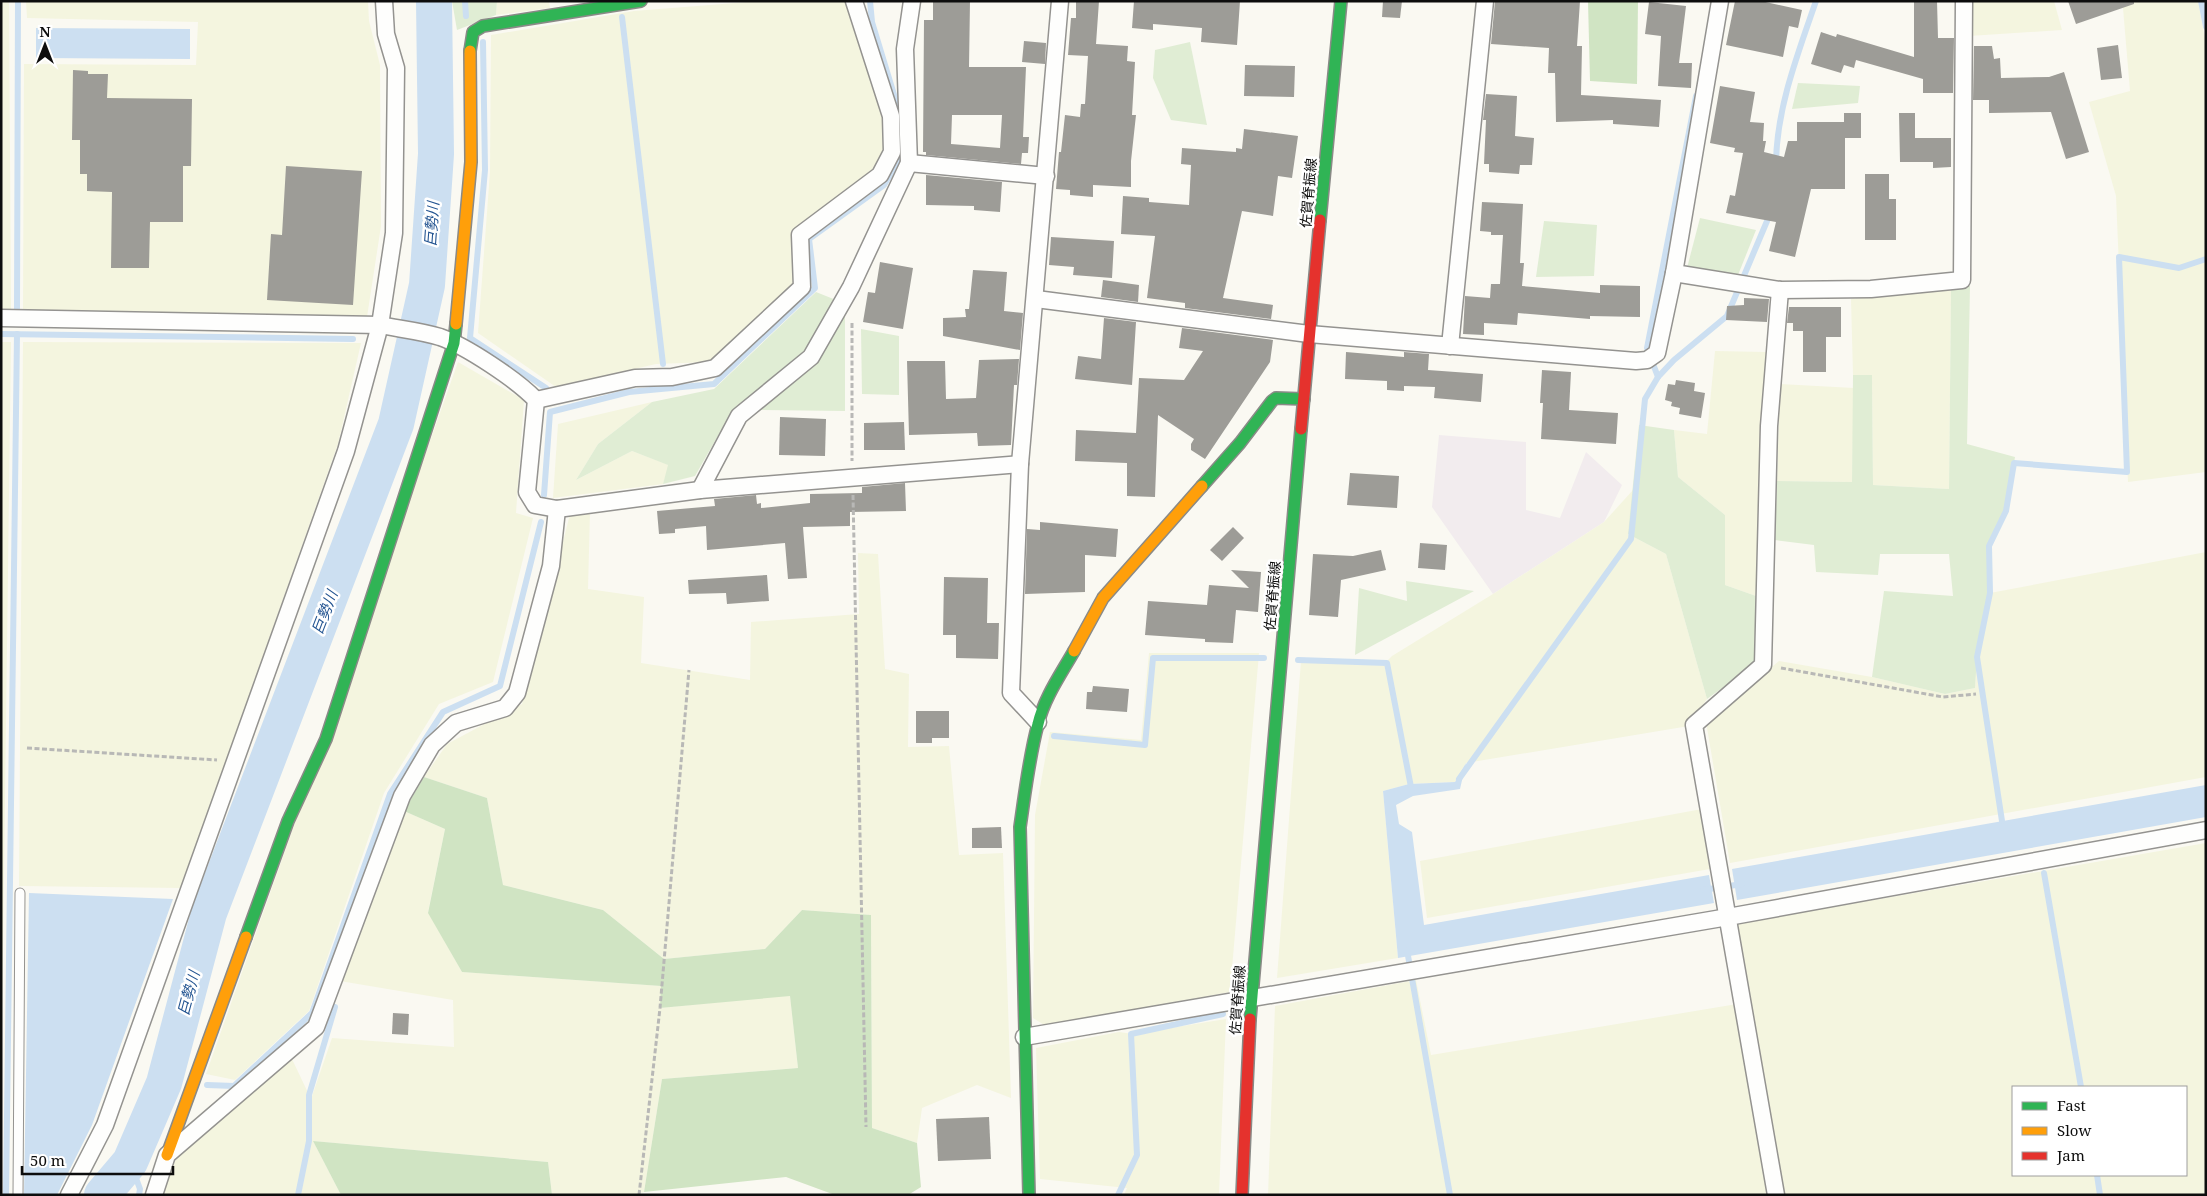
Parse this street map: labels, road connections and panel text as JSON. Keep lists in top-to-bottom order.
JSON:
{
  "streets": {
    "street": ["佐賀脊振線"]
  },
  "water": ["巨勢川"],
  "legend": ["Fast", "Slow", "Jam"],
  "scale_bar": "50 m",
  "north": "top"
}
